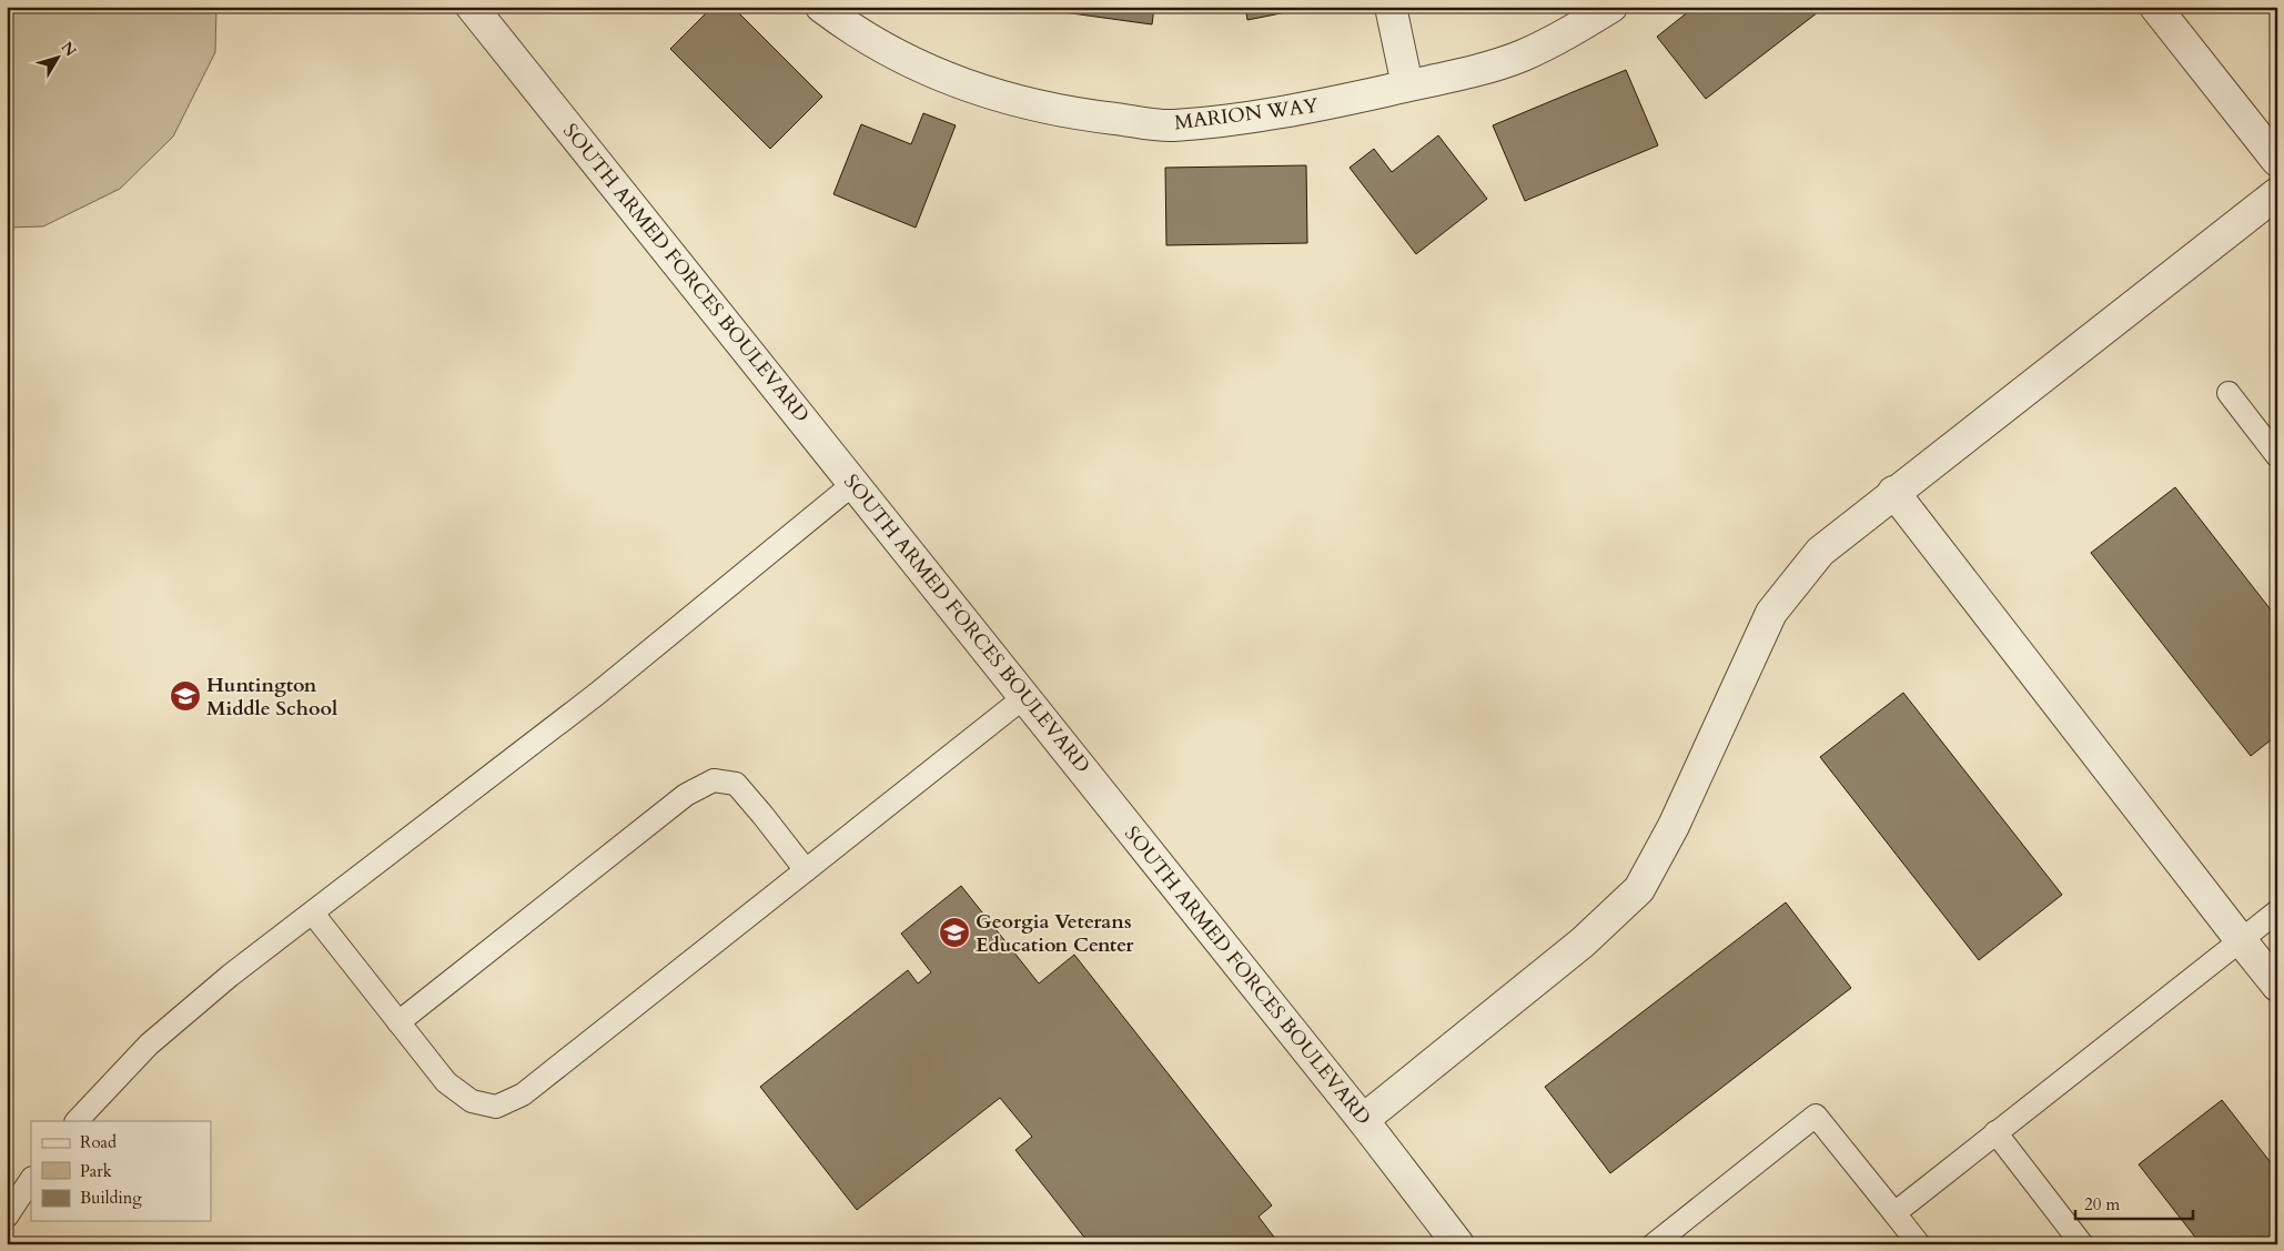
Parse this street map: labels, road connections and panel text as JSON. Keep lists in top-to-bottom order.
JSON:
{
  "streets": {
    "street": ["MARION WAY", "SOUTH ARMED FORCES BOULEVARD"]
  },
  "places": {
    "school or university": ["Huntington Middle School", "Georgia Veterans Education Center"]
  },
  "legend": ["Road", "Park", "Building"],
  "scale_bar": "20 m",
  "north": "top right"
}
